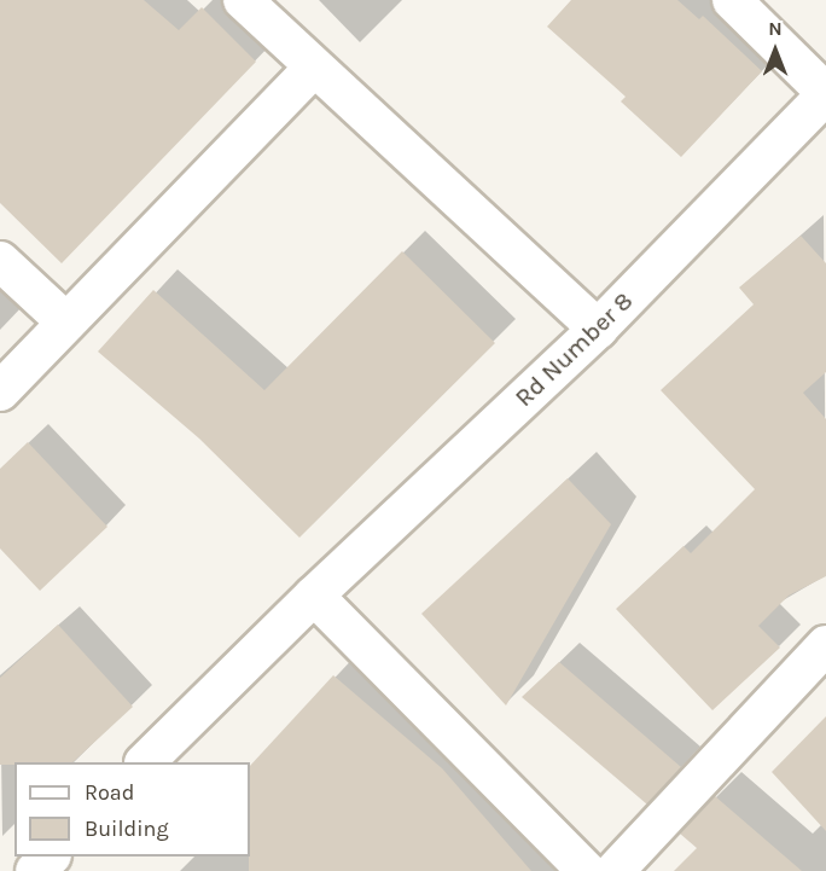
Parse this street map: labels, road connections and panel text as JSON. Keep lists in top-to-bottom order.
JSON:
{
  "streets": {
    "street": ["Rd Number 8"]
  },
  "legend": ["Road", "Building"],
  "north": "top"
}
